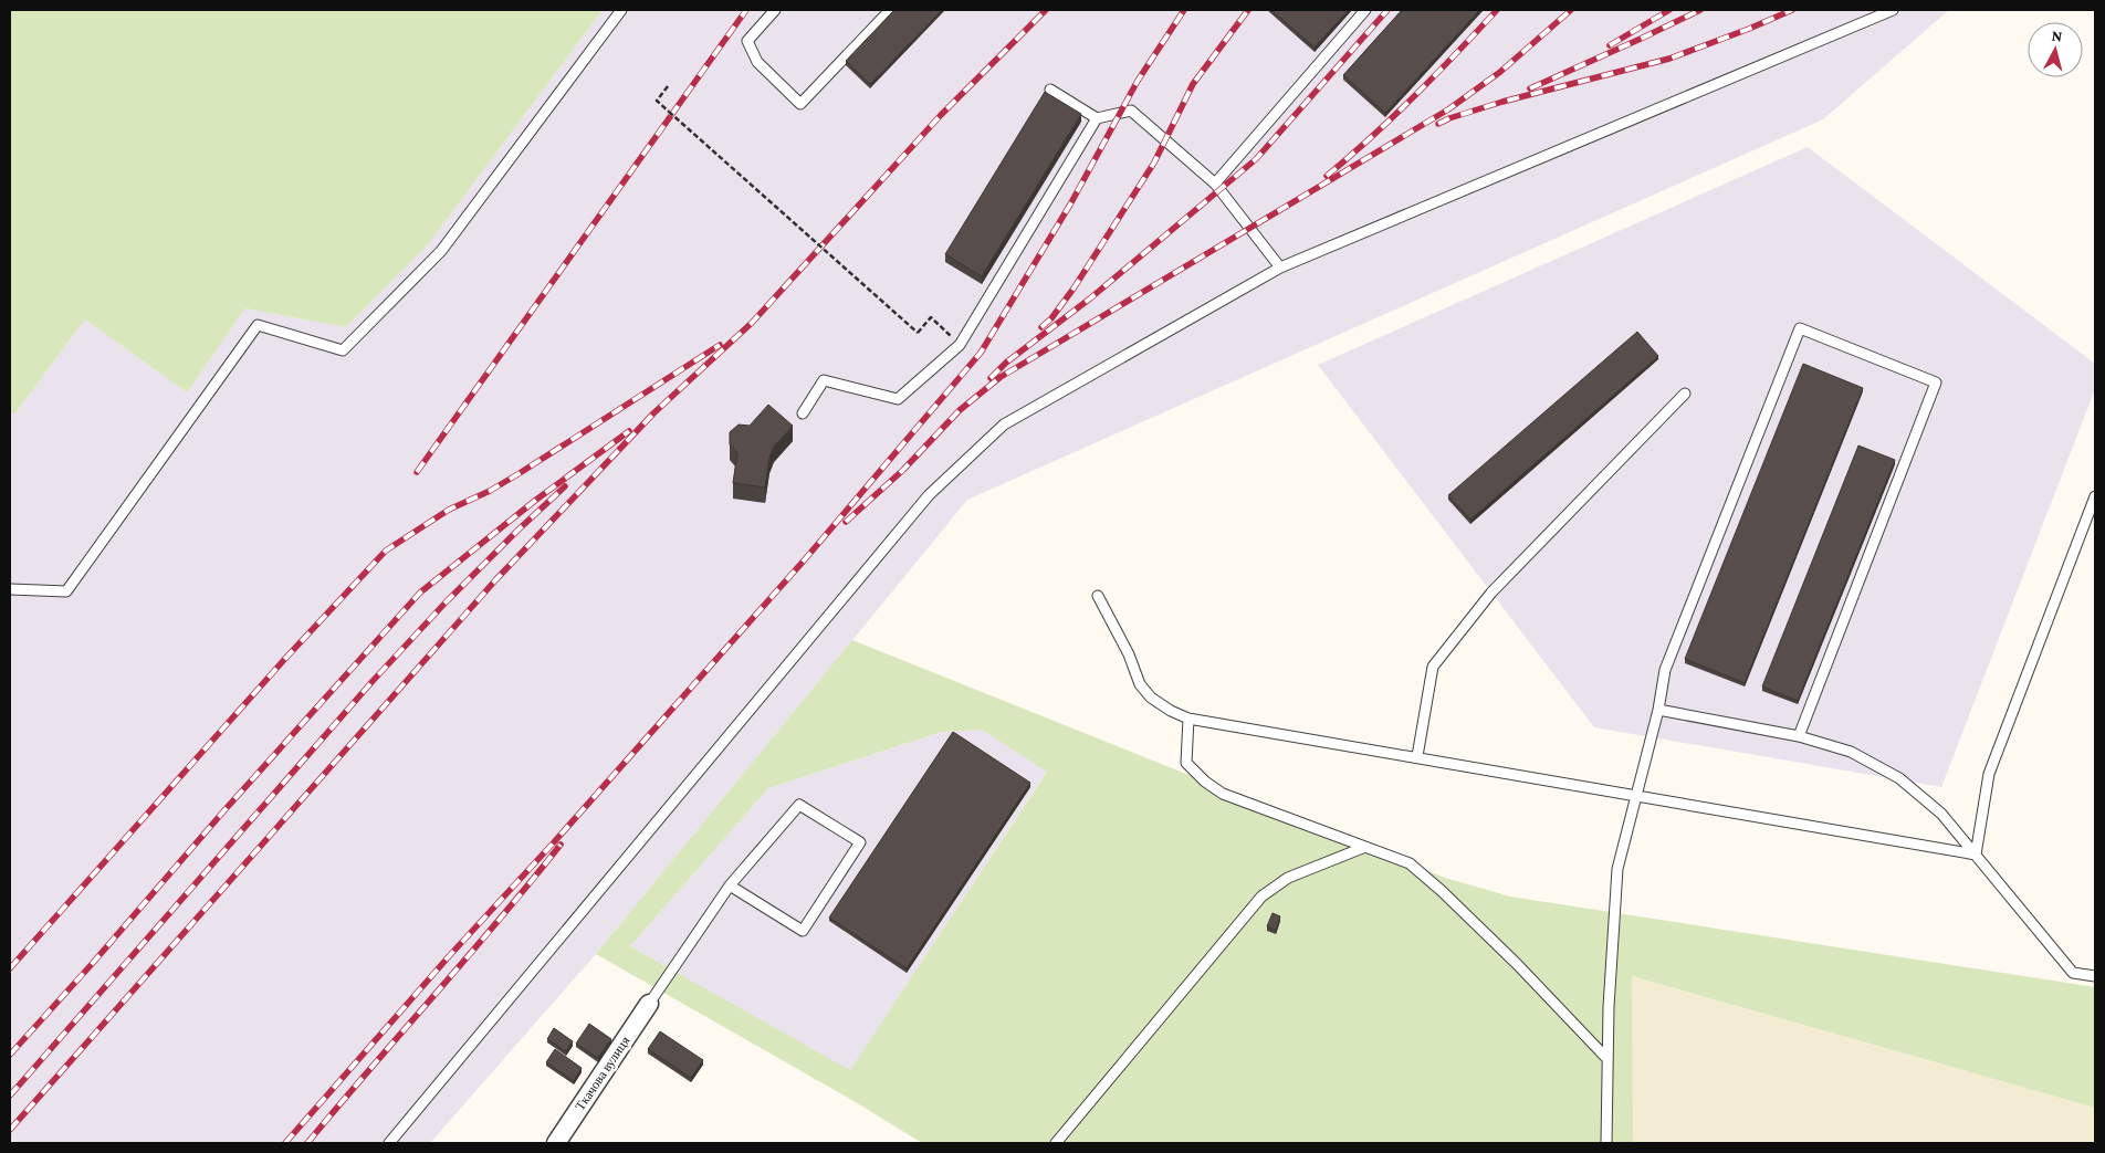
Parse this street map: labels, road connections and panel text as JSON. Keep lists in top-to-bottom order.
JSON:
{
  "streets": {
    "street": ["Ткачова вулиця"]
  },
  "north": "top"
}
